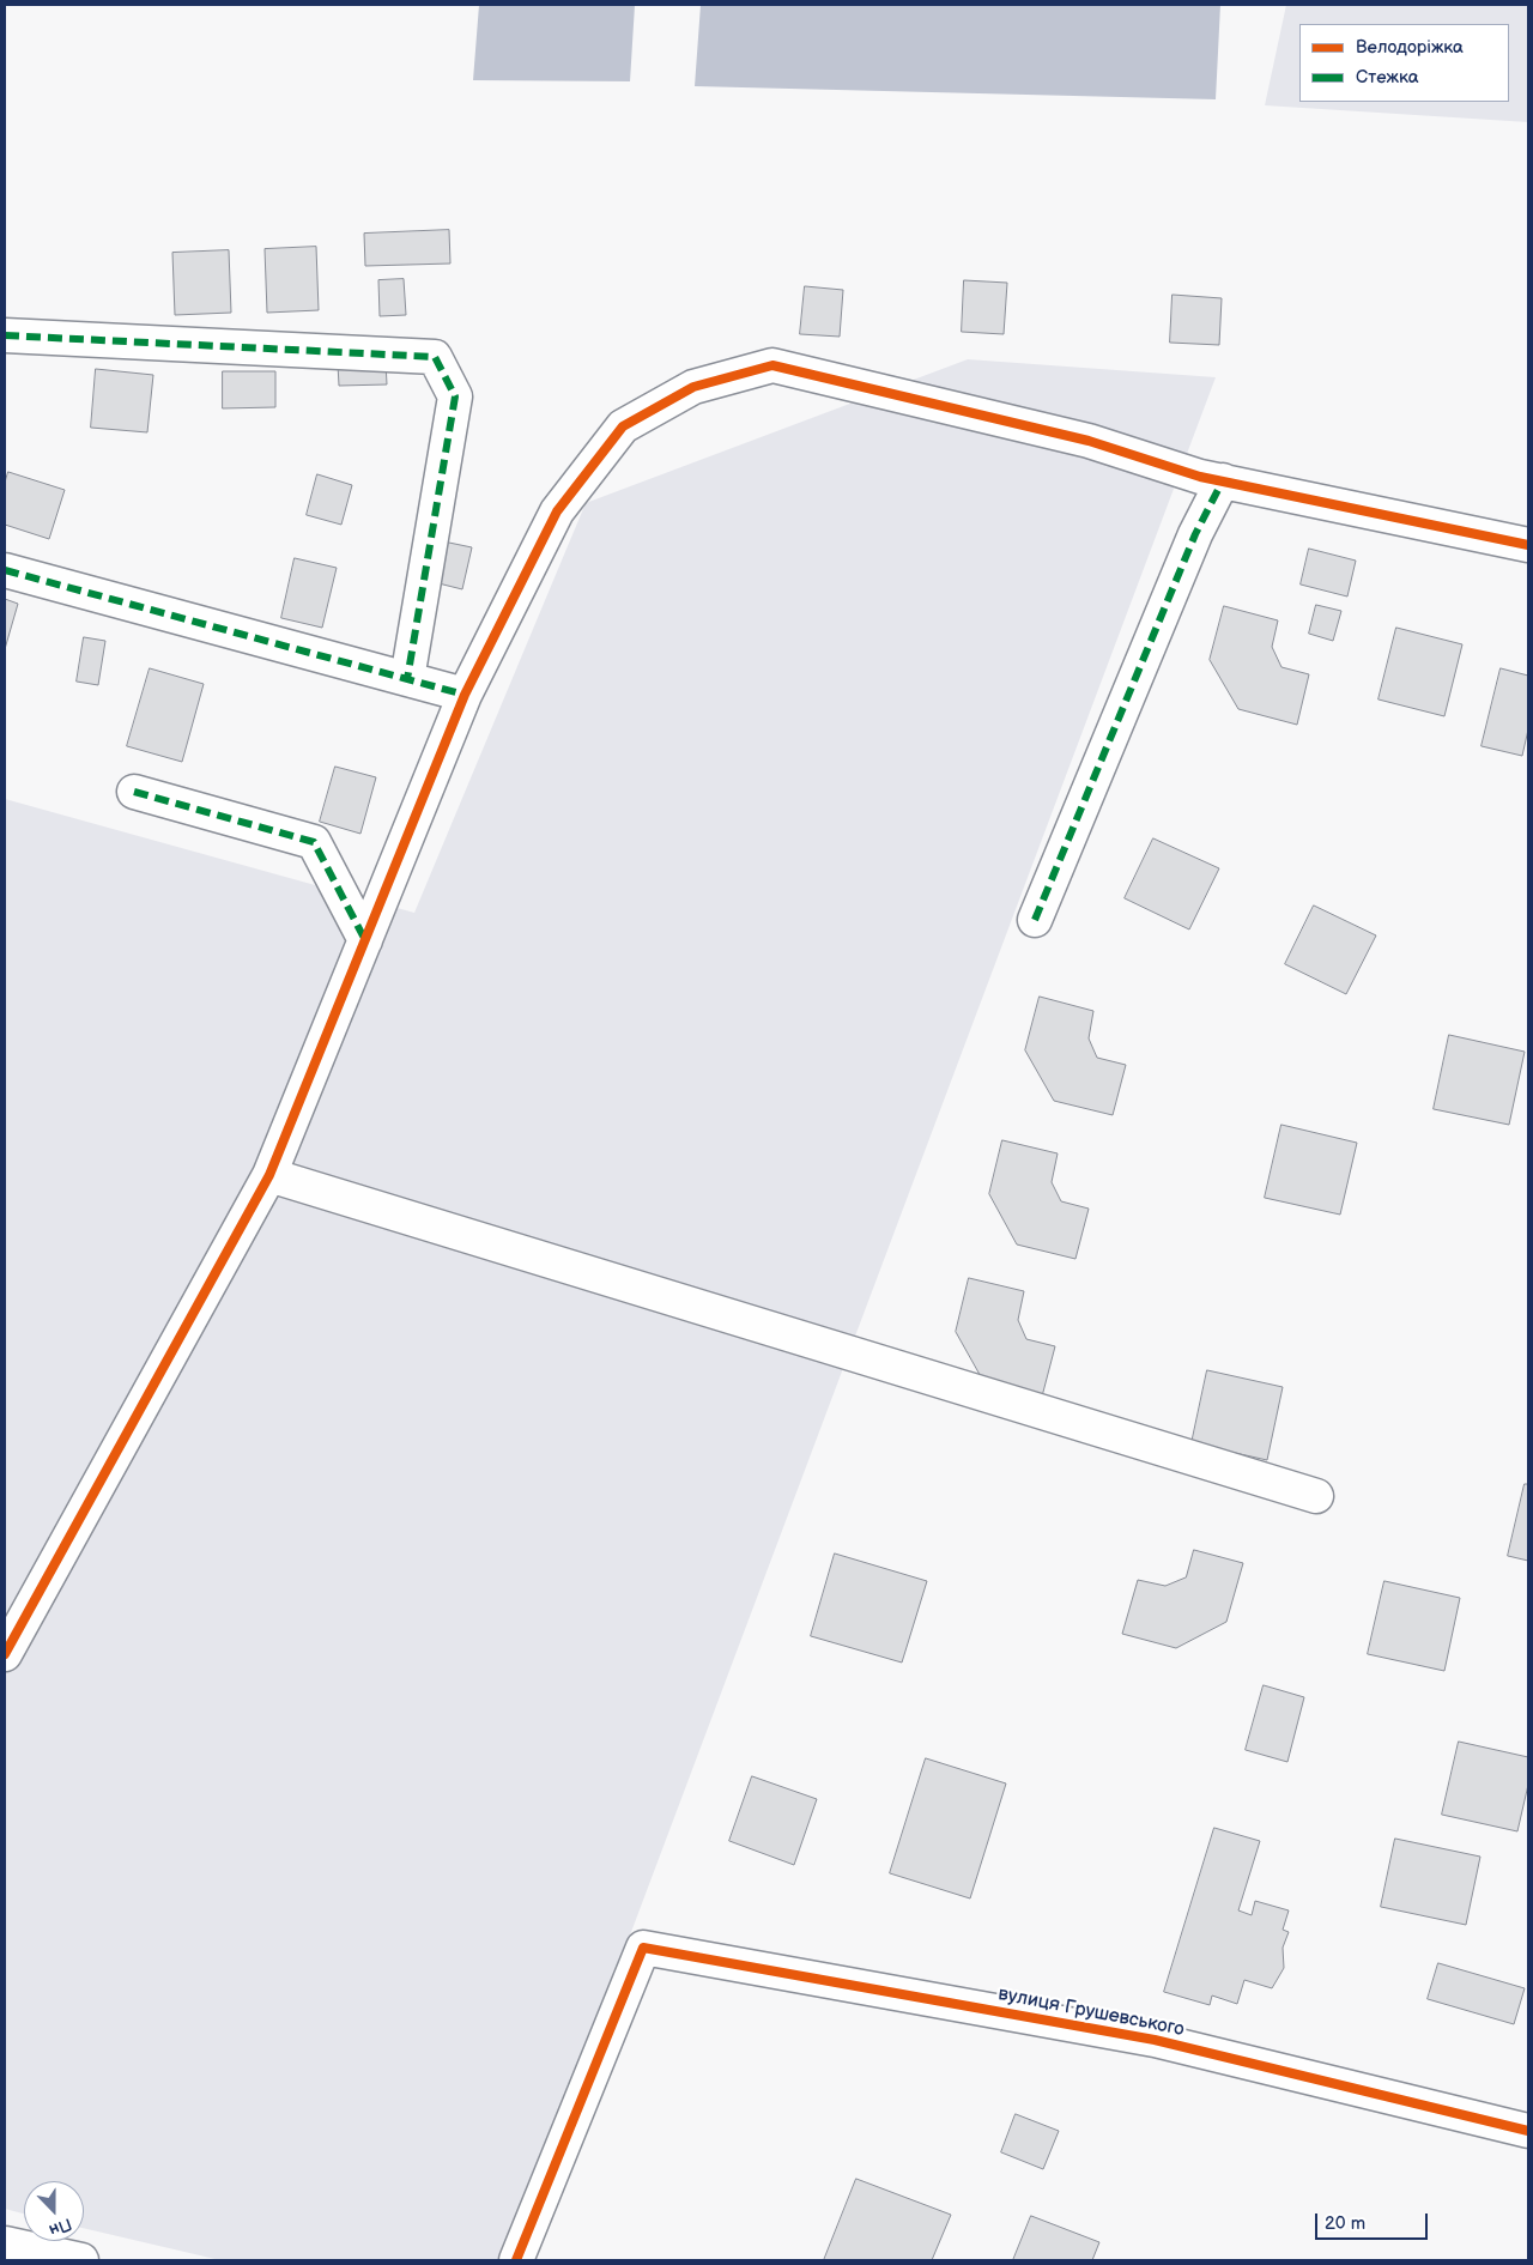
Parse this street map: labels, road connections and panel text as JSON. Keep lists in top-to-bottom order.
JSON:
{
  "streets": {
    "street": ["вулиця Грушевського"]
  },
  "legend": ["Велодоріжка", "Стежка"],
  "scale_bar": "20 m",
  "north": "bottom"
}
